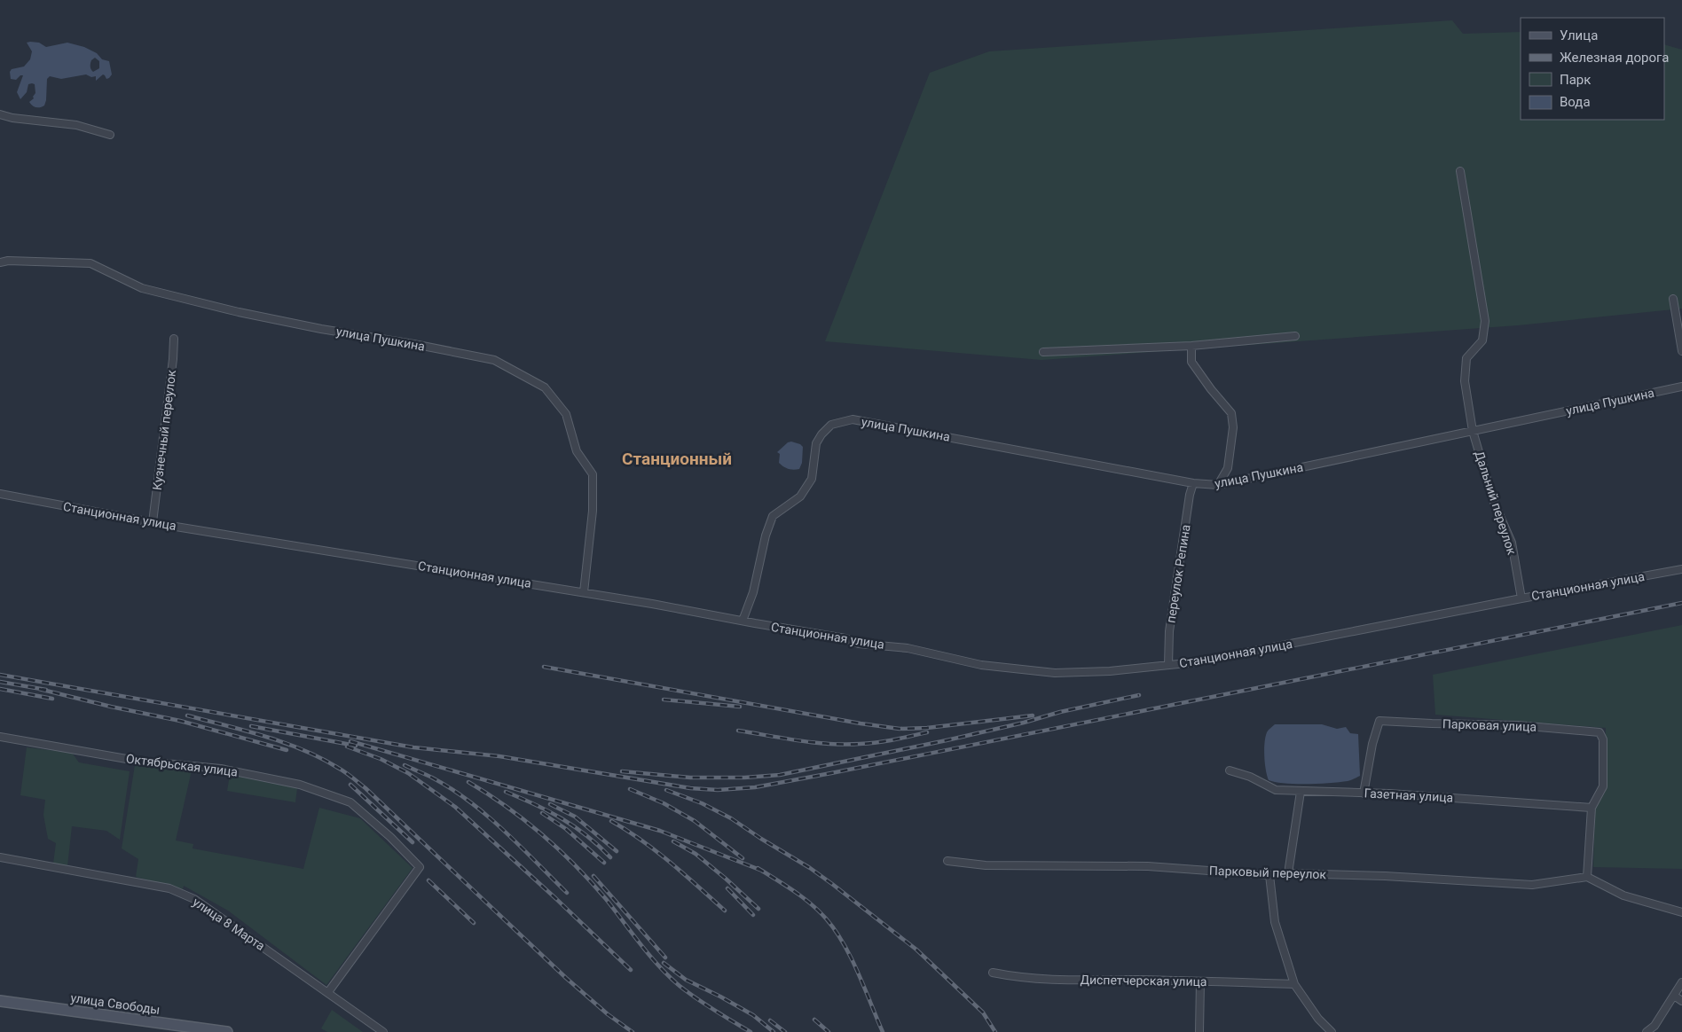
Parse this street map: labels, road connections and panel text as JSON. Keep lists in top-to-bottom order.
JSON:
{
  "streets": {
    "street": [
      "улица Пушкина",
      "Кузнечный переулок",
      "Дальний переулок",
      "Станционная улица",
      "переулок Репина",
      "Парковая улица",
      "Октябрьская улица",
      "Газетная улица",
      "Парковый переулок",
      "улица 8 Марта",
      "Диспетчерская улица",
      "улица Свободы"
    ]
  },
  "crossings": [
    ["улица Пушкина", "Дальний переулок"],
    ["улица Пушкина", "Станционная улица"],
    ["улица Пушкина", "переулок Репина"],
    ["Кузнечный переулок", "Станционная улица"],
    ["Дальний переулок", "Станционная улица"],
    ["Станционная улица", "переулок Репина"],
    ["Парковая улица", "Газетная улица"],
    ["Октябрьская улица", "улица 8 Марта"]
  ],
  "districts": ["Станционный"],
  "legend": [
    "Улица",
    "Железная дорога",
    "Парк",
    "Вода"
  ]
}
